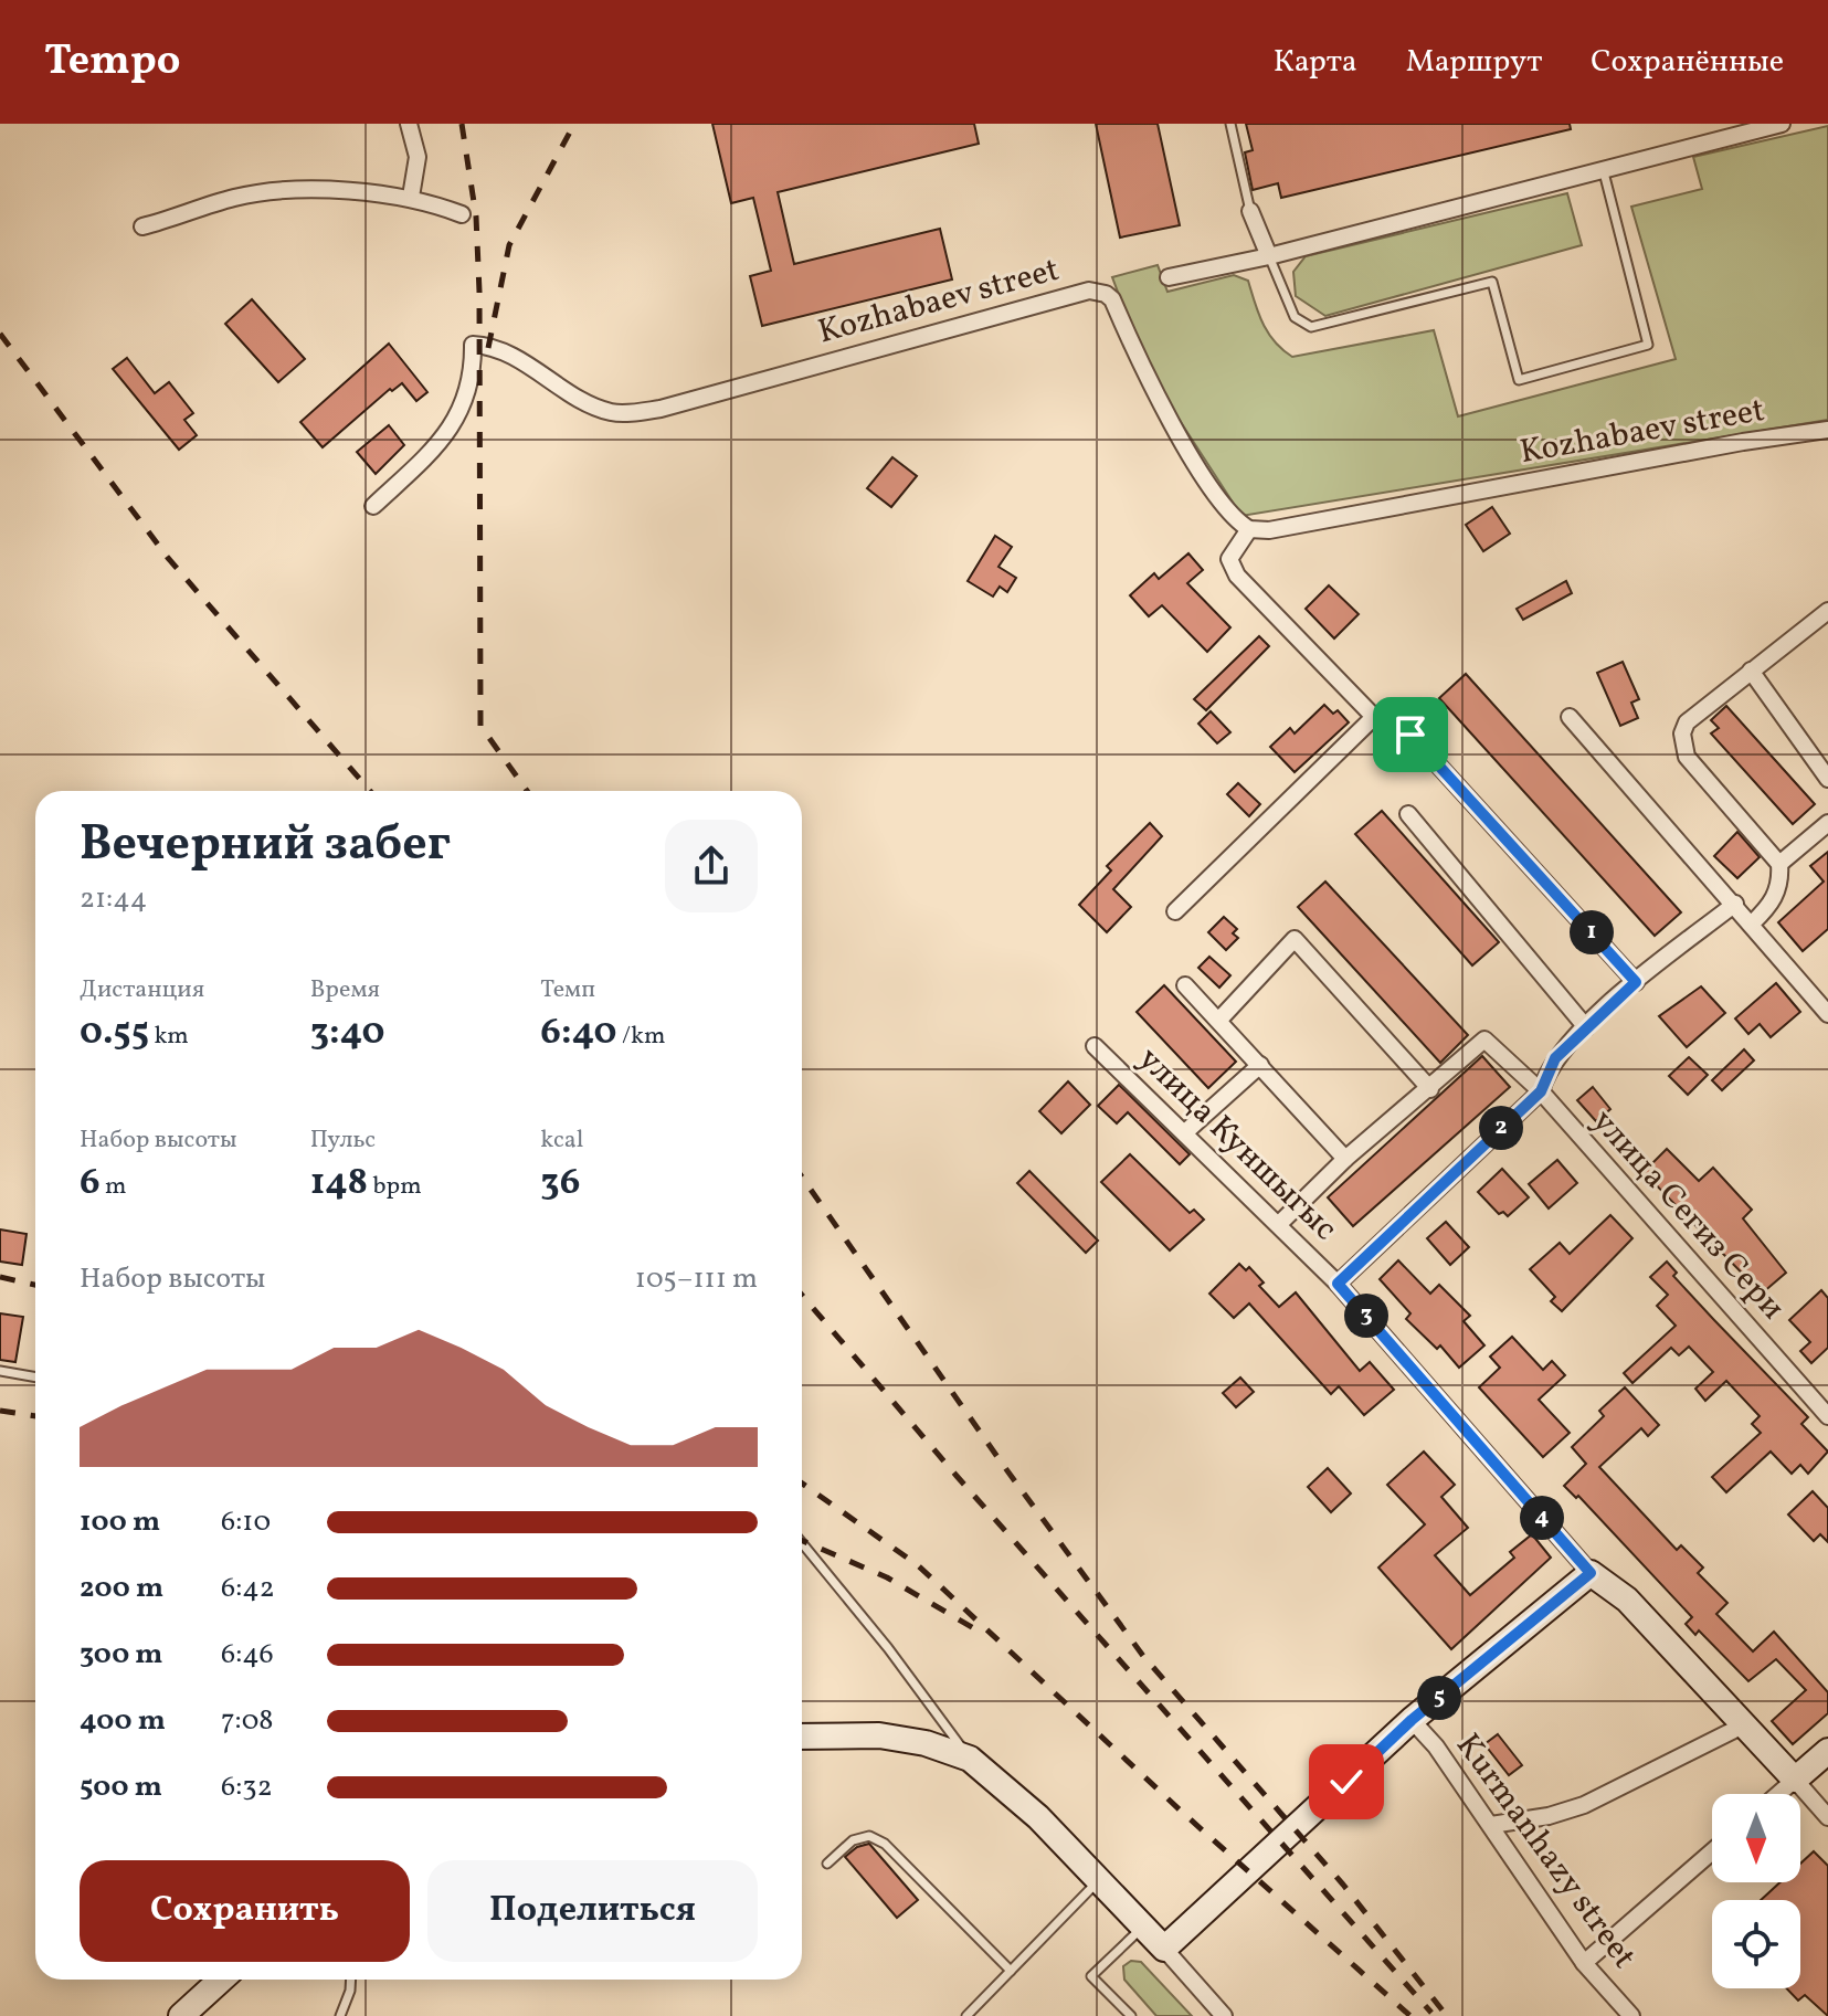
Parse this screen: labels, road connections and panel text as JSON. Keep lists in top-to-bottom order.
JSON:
{
  "streets": {
    "street": [
      "Kozhabaev street",
      "улица Куншыгыс",
      "улица Сегиз Сери",
      "Kurmanhazy street"
    ]
  },
  "north": "bottom",
  "page": {
    "header": "Tempo",
    "nav": ["Карта", "Маршрут", "Сохранённые"],
    "heading": ["Вечерний забег", "21:44"],
    "pins": [
      "1",
      "2",
      "3",
      "4",
      "5"
    ],
    "stats": [
      ["Дистанция", "0.55 km"],
      ["Время", "3:40"],
      ["Темп", "6:40 /km"],
      ["Набор высоты", "6 m"],
      ["Пульс", "148 bpm"],
      ["kcal", "36"]
    ],
    "chart": ["Набор высоты", "105–111 m"],
    "list": [
      {
        "name": "100 m",
        "note": "6:10"
      },
      {
        "name": "200 m",
        "note": "6:42"
      },
      {
        "name": "300 m",
        "note": "6:46"
      },
      {
        "name": "400 m",
        "note": "7:08"
      },
      {
        "name": "500 m",
        "note": "6:32"
      }
    ],
    "buttons": ["Сохранить", "Поделиться"]
  }
}
